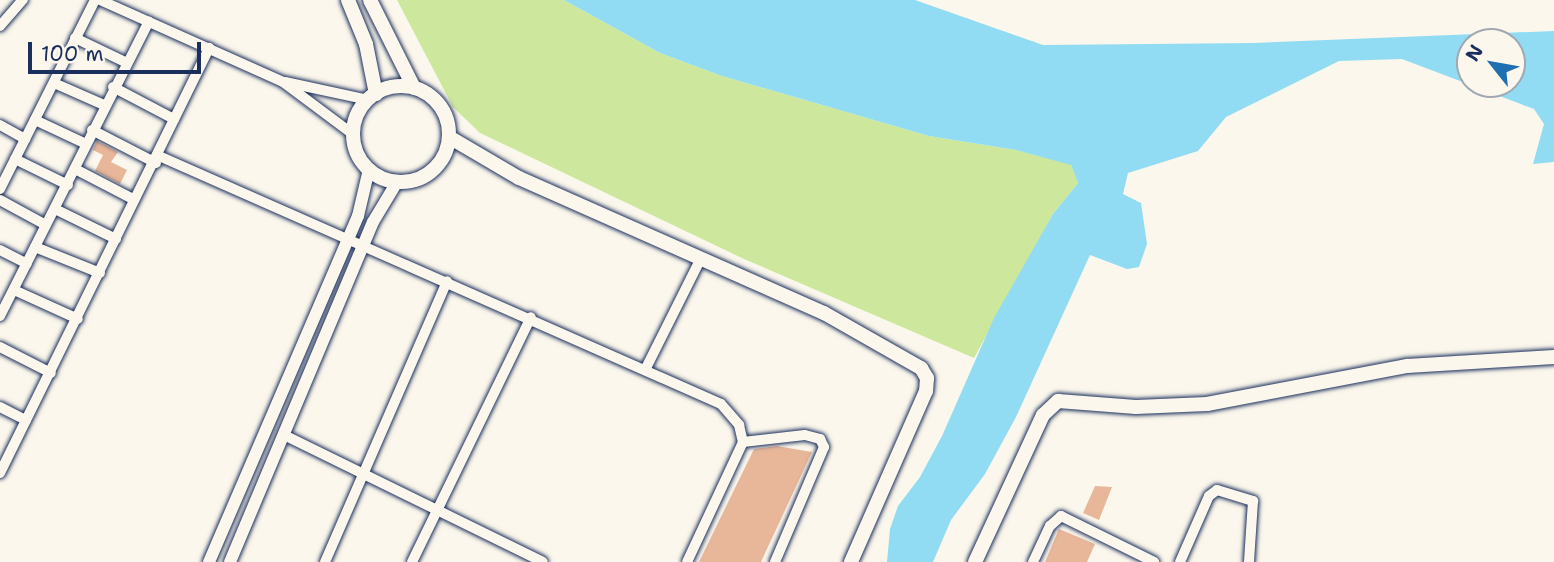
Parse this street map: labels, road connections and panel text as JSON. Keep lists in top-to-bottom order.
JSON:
{
  "scale_bar": "100 m",
  "north": "top left"
}
